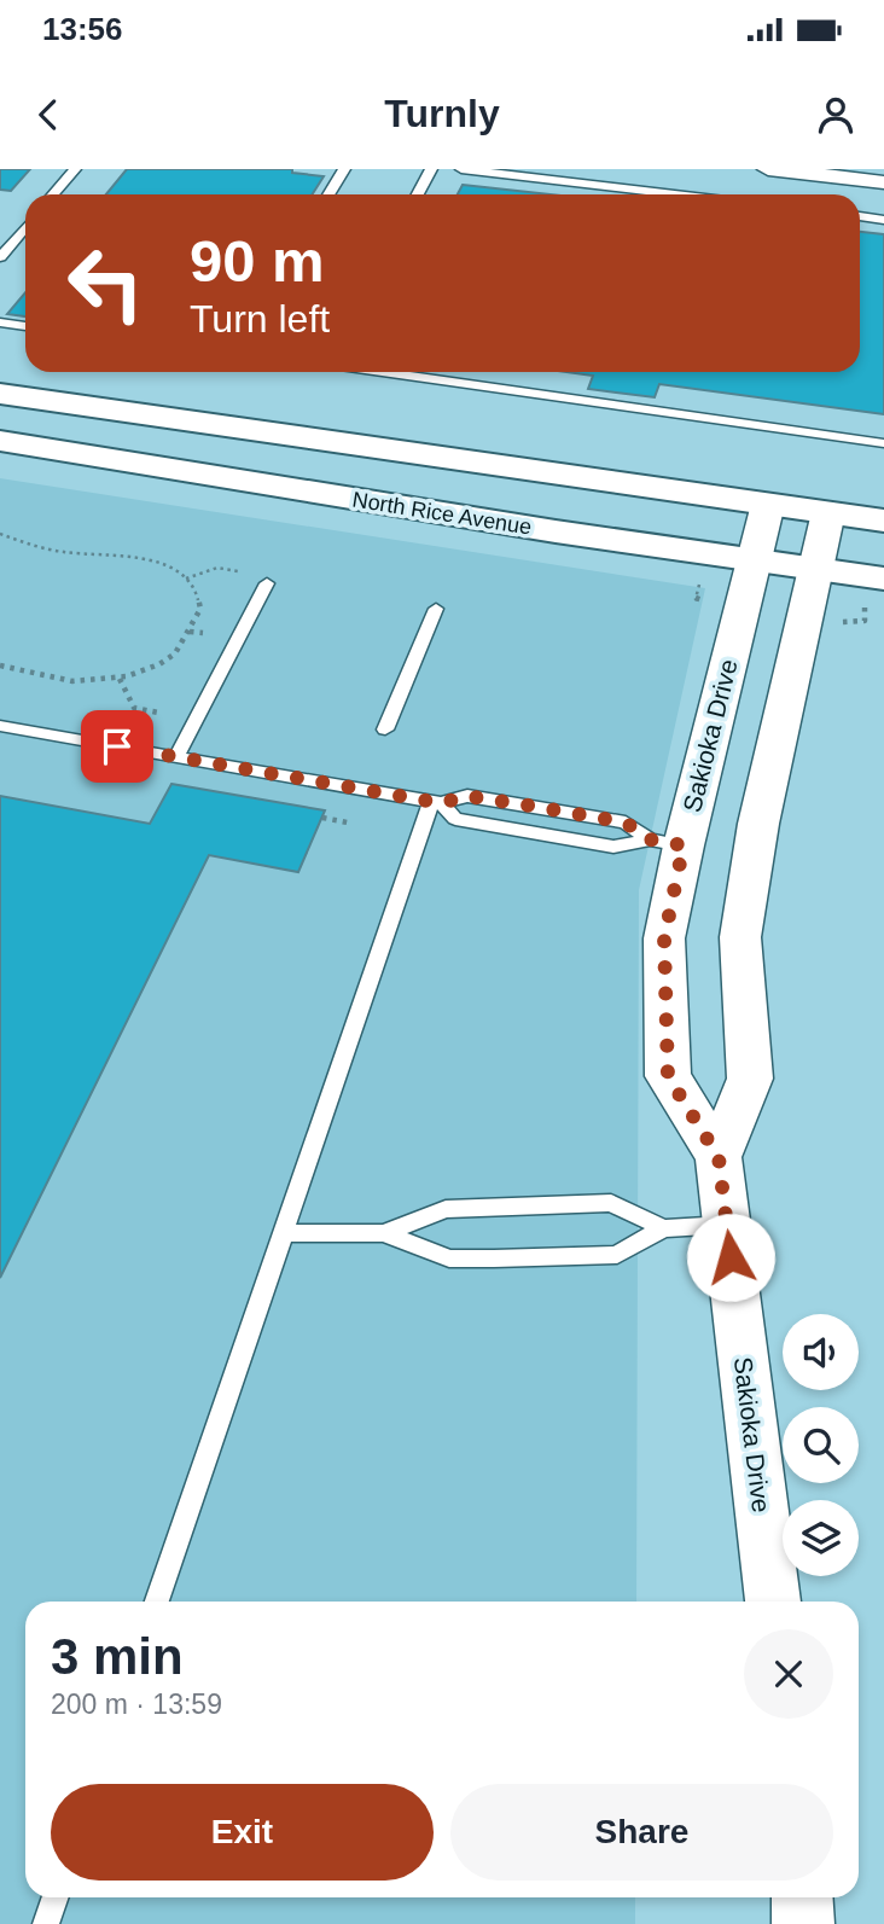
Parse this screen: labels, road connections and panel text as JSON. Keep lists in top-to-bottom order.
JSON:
{
  "streets": {
    "highway": ["North Rice Avenue"],
    "street": ["Sakioka Drive"]
  },
  "crossings": [
    ["North Rice Avenue", "Sakioka Drive"]
  ],
  "page": {
    "status": "13:56",
    "header": "Turnly",
    "turn": ["90 m", "Turn left"],
    "heading": ["3 min", "200 m · 13:59"],
    "buttons": ["Exit", "Share"]
  }
}
